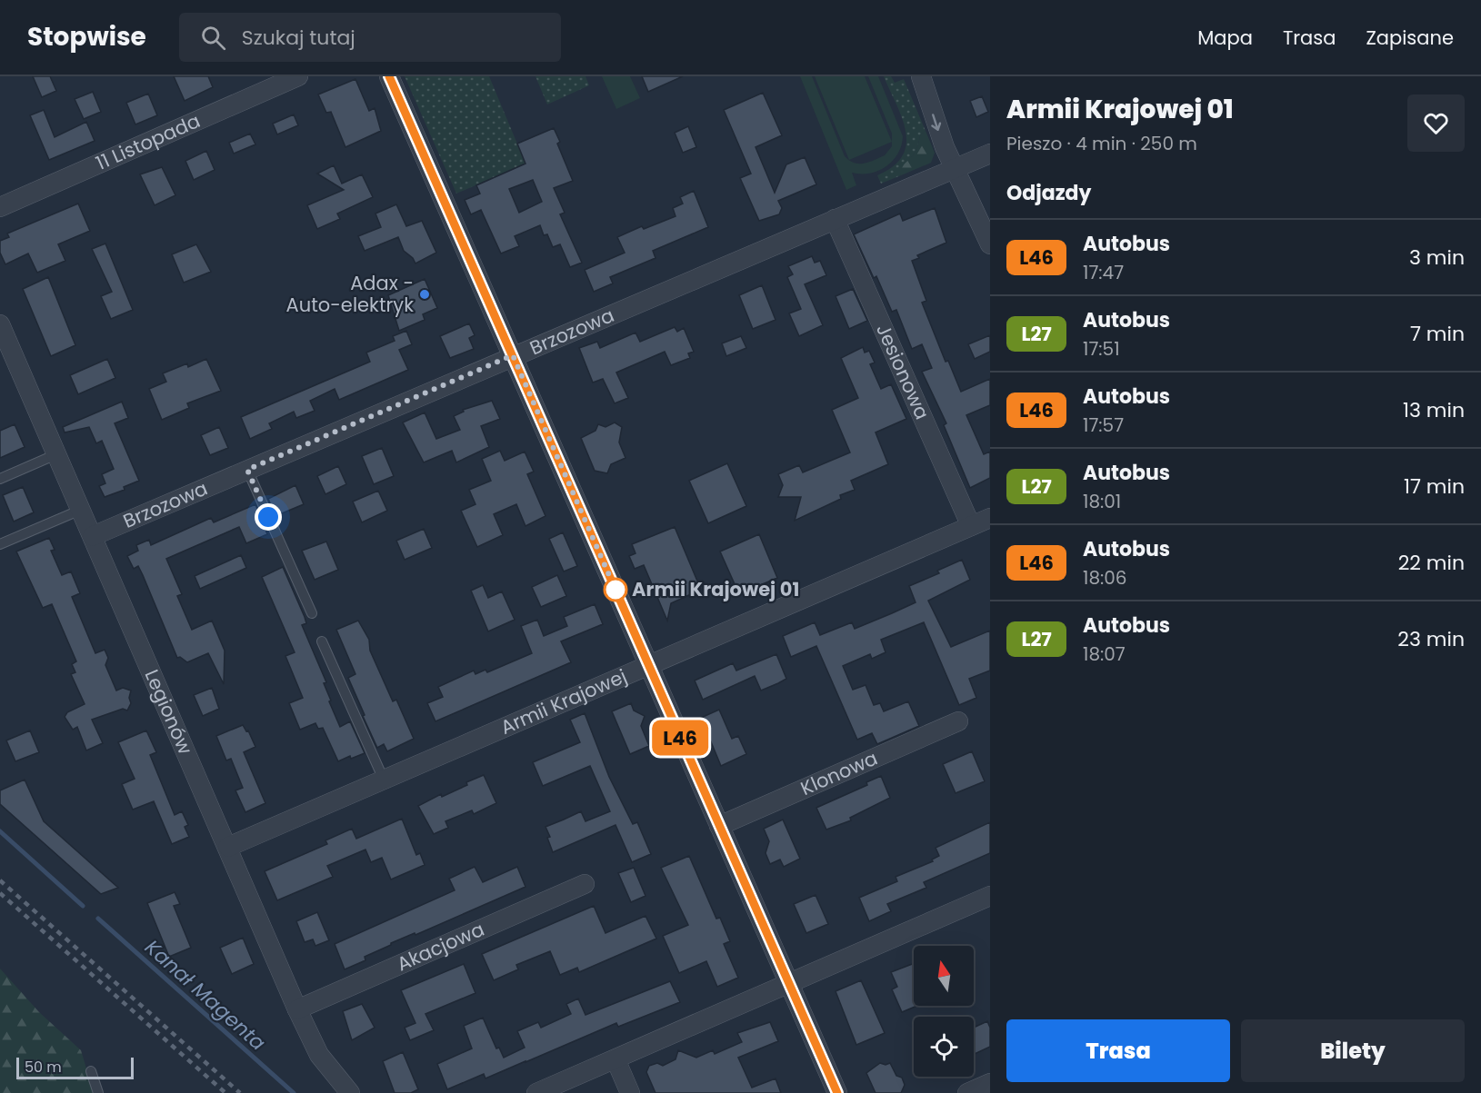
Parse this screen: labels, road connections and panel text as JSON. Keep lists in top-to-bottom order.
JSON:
{
  "streets": {
    "street": [
      "11 Listopada",
      "Brzozowa",
      "Jesionowa",
      "Armii Krajowej",
      "Legionów",
      "Klonowa",
      "Akacjowa"
    ]
  },
  "crossings": [
    ["Brzozowa", "Jesionowa"],
    ["Brzozowa", "Legionów"],
    ["Jesionowa", "Armii Krajowej"],
    ["Armii Krajowej", "Legionów"],
    ["Legionów", "Akacjowa"]
  ],
  "water": ["Kanał Magenta"],
  "places": ["Adax - Auto-elektryk", "Armii Krajowej 01"],
  "lines": ["bus line L46"],
  "scale_bar": "50 m",
  "north": "top",
  "page": {
    "header": "Stopwise",
    "search": "Szukaj tutaj",
    "nav": ["Mapa", "Trasa", "Zapisane"],
    "on_map": "L46",
    "heading": [
      ["Armii Krajowej 01", "Pieszo · 4 min · 250 m"],
      "Odjazdy"
    ],
    "list": [
      {
        "mark": "L46",
        "name": "Autobus",
        "note": "17:47",
        "value": "3 min"
      },
      {
        "mark": "L27",
        "name": "Autobus",
        "note": "17:51",
        "value": "7 min"
      },
      {
        "mark": "L46",
        "name": "Autobus",
        "note": "17:57",
        "value": "13 min"
      },
      {
        "mark": "L27",
        "name": "Autobus",
        "note": "18:01",
        "value": "17 min"
      },
      {
        "mark": "L46",
        "name": "Autobus",
        "note": "18:06",
        "value": "22 min"
      },
      {
        "mark": "L27",
        "name": "Autobus",
        "note": "18:07",
        "value": "23 min"
      }
    ],
    "buttons": ["Trasa", "Bilety"],
    "scale": "50 m"
  }
}
